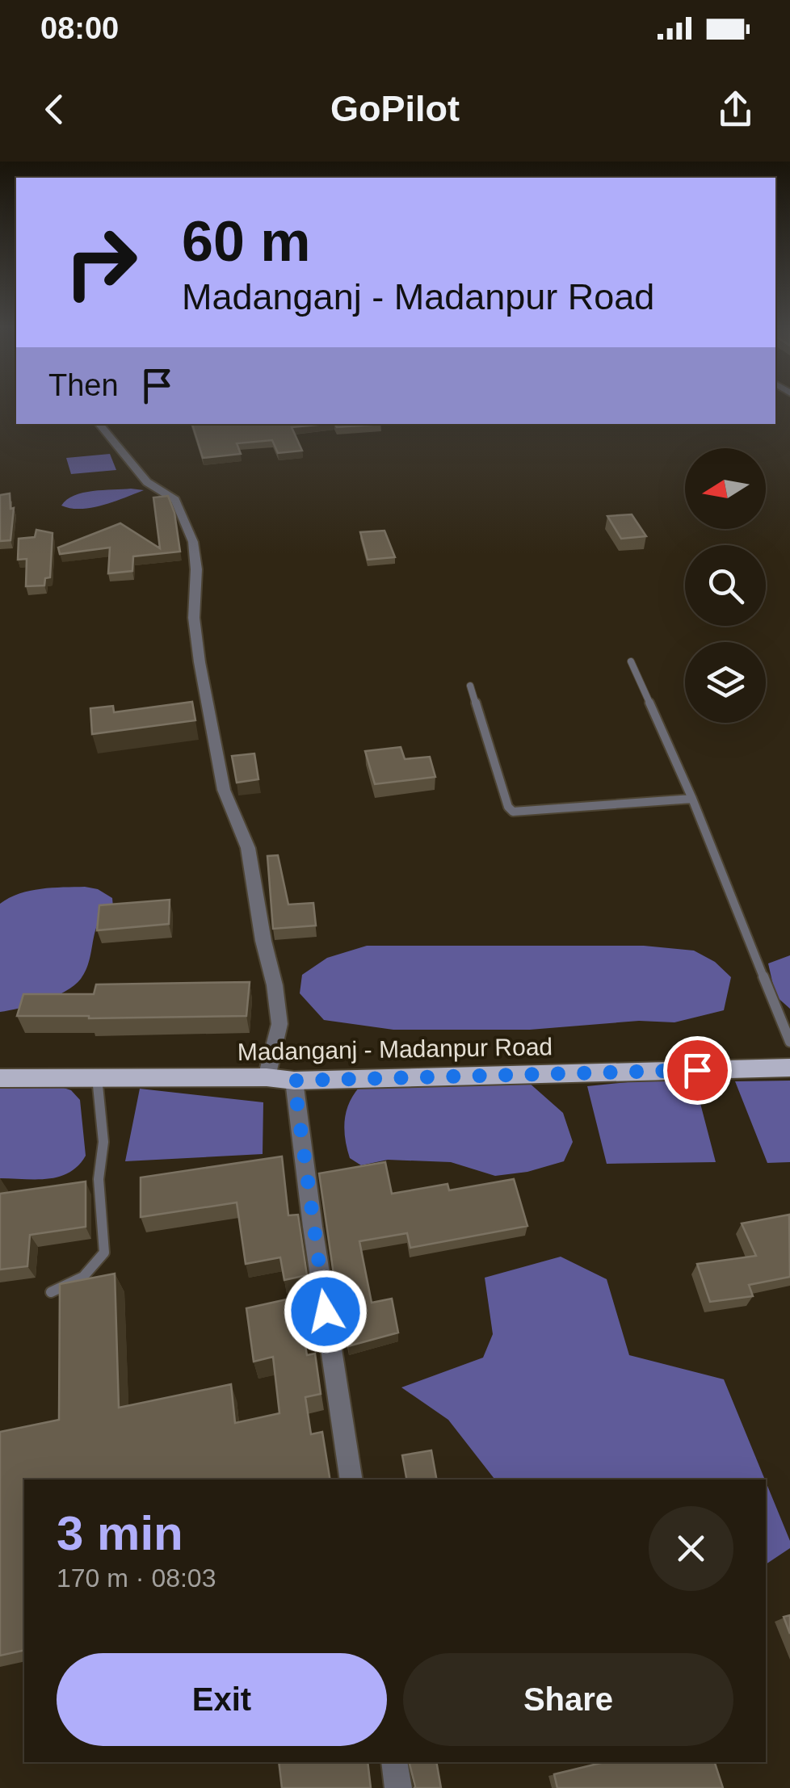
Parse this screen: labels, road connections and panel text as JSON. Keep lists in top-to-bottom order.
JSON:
{
  "streets": {
    "main road": ["Madanganj - Madanpur Road"]
  },
  "north": "left",
  "page": {
    "status": "08:00",
    "header": "GoPilot",
    "turn": ["60 m", "Madanganj - Madanpur Road"],
    "then": "Then",
    "heading": ["3 min", "170 m · 08:03"],
    "buttons": ["Exit", "Share"]
  }
}
